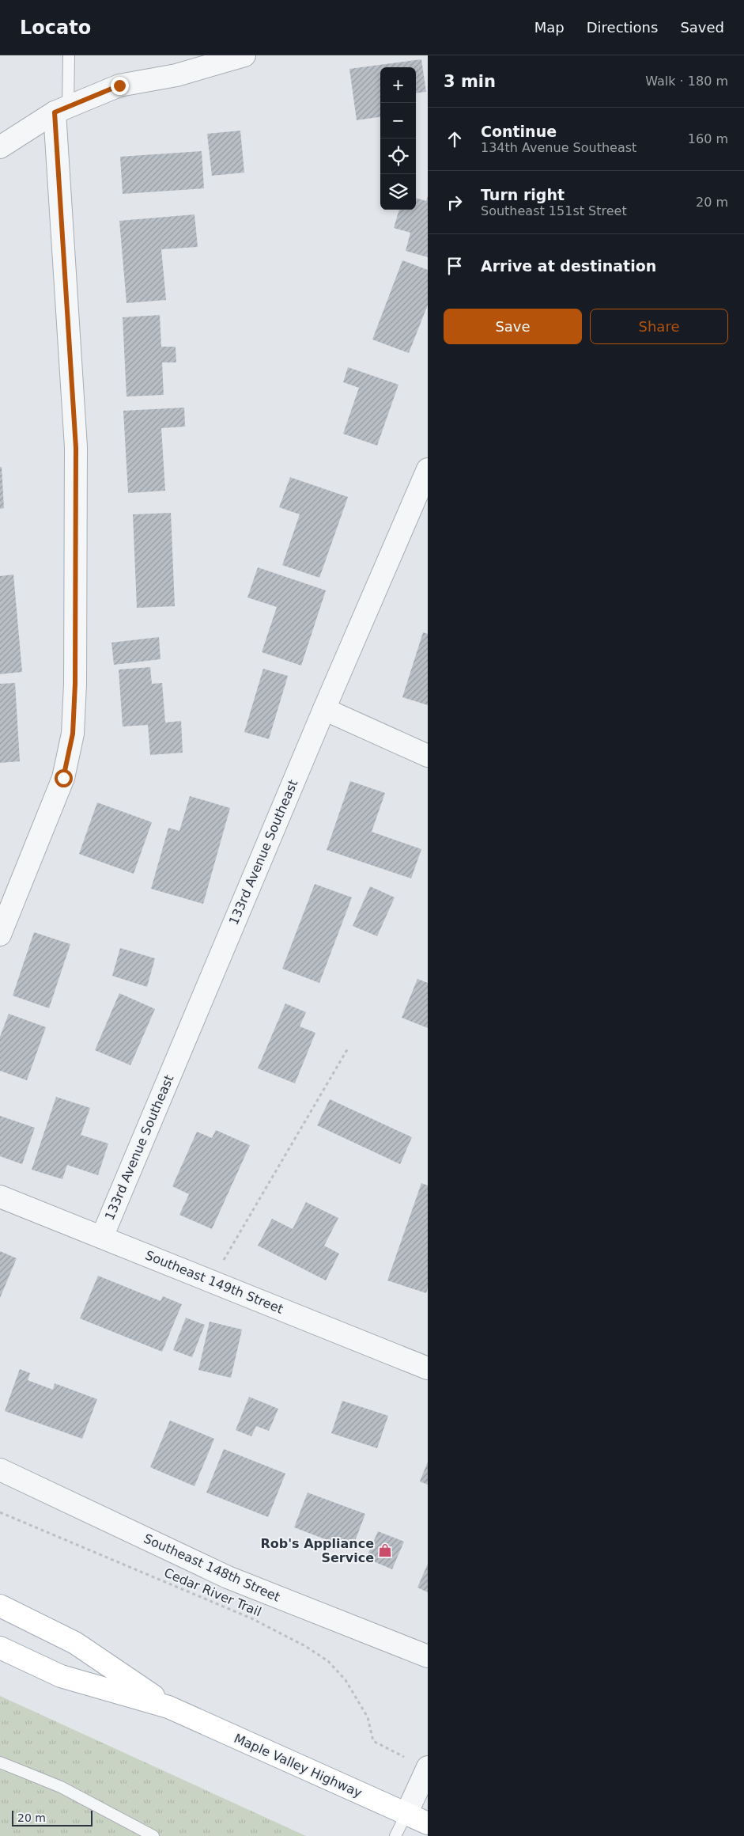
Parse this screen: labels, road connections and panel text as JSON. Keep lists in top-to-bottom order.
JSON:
{
  "streets": {
    "main road": ["Maple Valley Highway"],
    "street": ["133rd Avenue Southeast", "Southeast 149th Street", "Southeast 148th Street"],
    "path": ["Cedar River Trail"]
  },
  "crossings": [
    ["133rd Avenue Southeast", "Southeast 149th Street"]
  ],
  "places": {
    "shop": ["Rob's Appliance Service"]
  },
  "scale_bar": "20 m",
  "page": {
    "header": "Locato",
    "nav": ["Map", "Directions", "Saved"],
    "heading": ["3 min", "Walk · 180 m"],
    "map_buttons": ["+", "−"],
    "list": [
      ["Continue", "134th Avenue Southeast", "160 m"],
      ["Turn right", "Southeast 151st Street", "20 m"],
      "Arrive at destination"
    ],
    "buttons": ["Save", "Share"],
    "scale": "20 m"
  }
}
